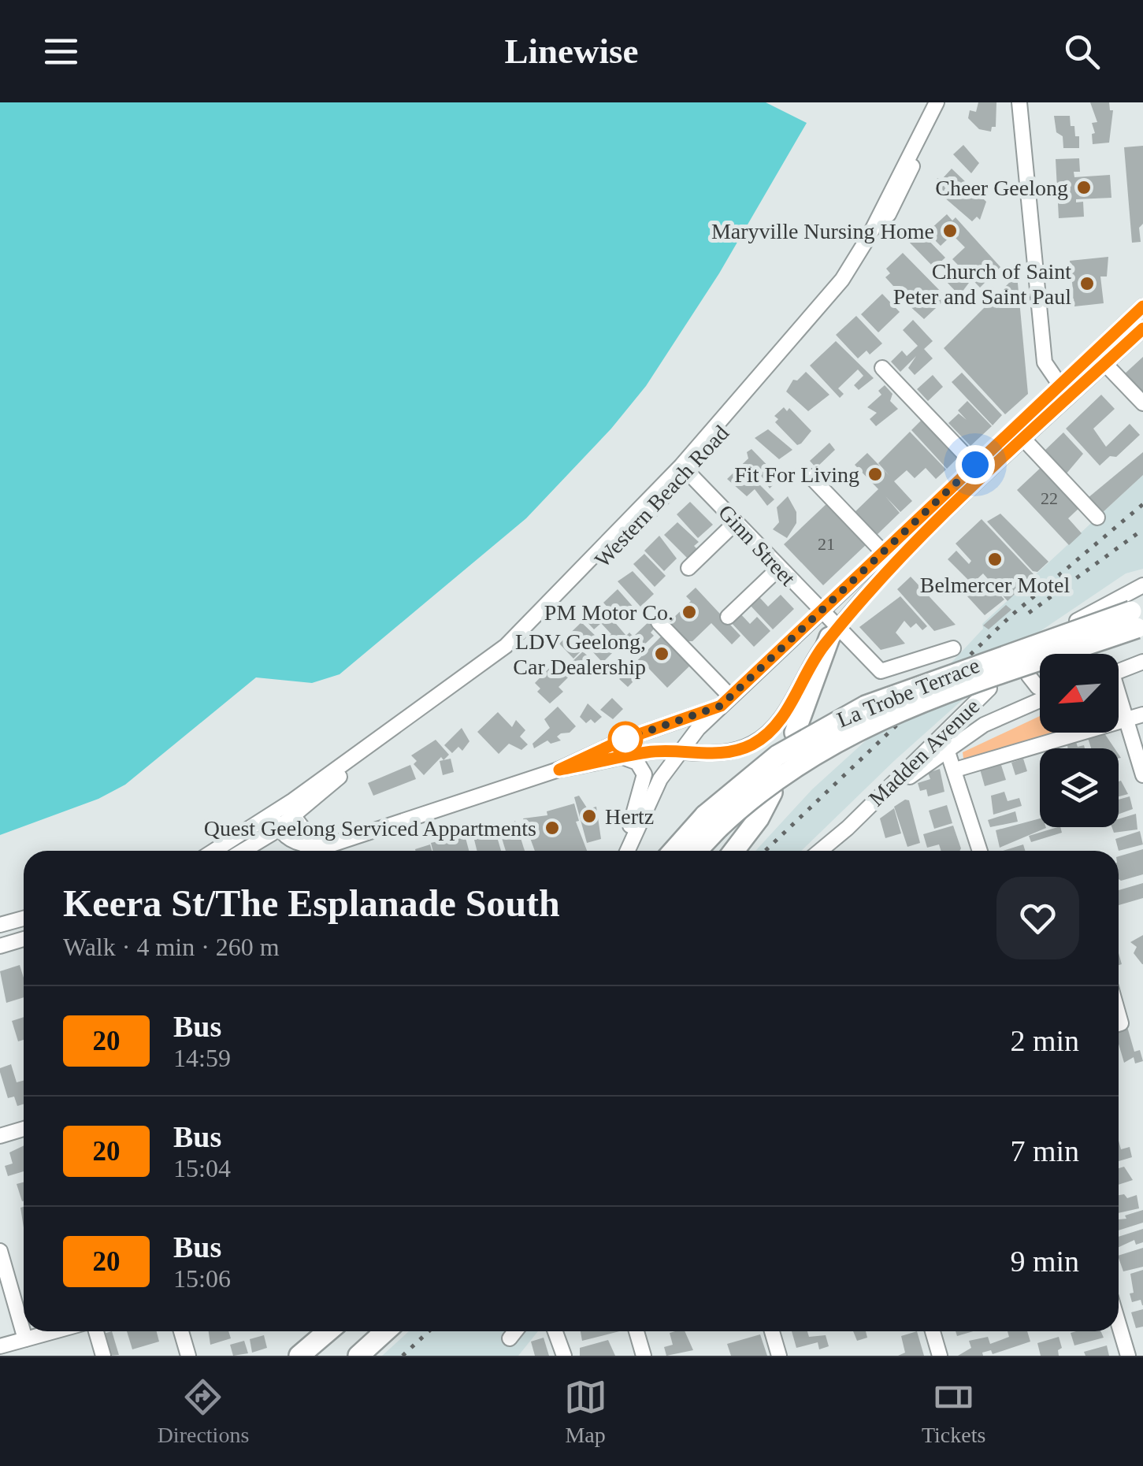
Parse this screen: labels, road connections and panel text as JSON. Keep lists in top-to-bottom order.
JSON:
{
  "streets": {
    "highway": ["La Trobe Terrace"],
    "street": ["Western Beach Road", "Ginn Street", "Madden Avenue"]
  },
  "crossings": [
    ["Western Beach Road", "Ginn Street"]
  ],
  "places": [
    "Cheer Geelong",
    "Maryville Nursing Home",
    "Church of Saint Peter and Saint Paul",
    "Fit For Living",
    "Belmercer Motel",
    "PM Motor Co.",
    "LDV Geelong, Car Dealership",
    "Hertz",
    "Quest Geelong Serviced Appartments"
  ],
  "lines": ["bus line 20"],
  "house_numbers": ["22", "21"],
  "north": "bottom left",
  "page": {
    "header": "Linewise",
    "heading": ["Keera St/The Esplanade South", "Walk · 4 min · 260 m"],
    "list": [
      {
        "mark": "20",
        "name": "Bus",
        "note": "14:59",
        "value": "2 min"
      },
      {
        "mark": "20",
        "name": "Bus",
        "note": "15:04",
        "value": "7 min"
      },
      {
        "mark": "20",
        "name": "Bus",
        "note": "15:06",
        "value": "9 min"
      }
    ],
    "tabs": ["Directions", "Map", "Tickets"]
  }
}
